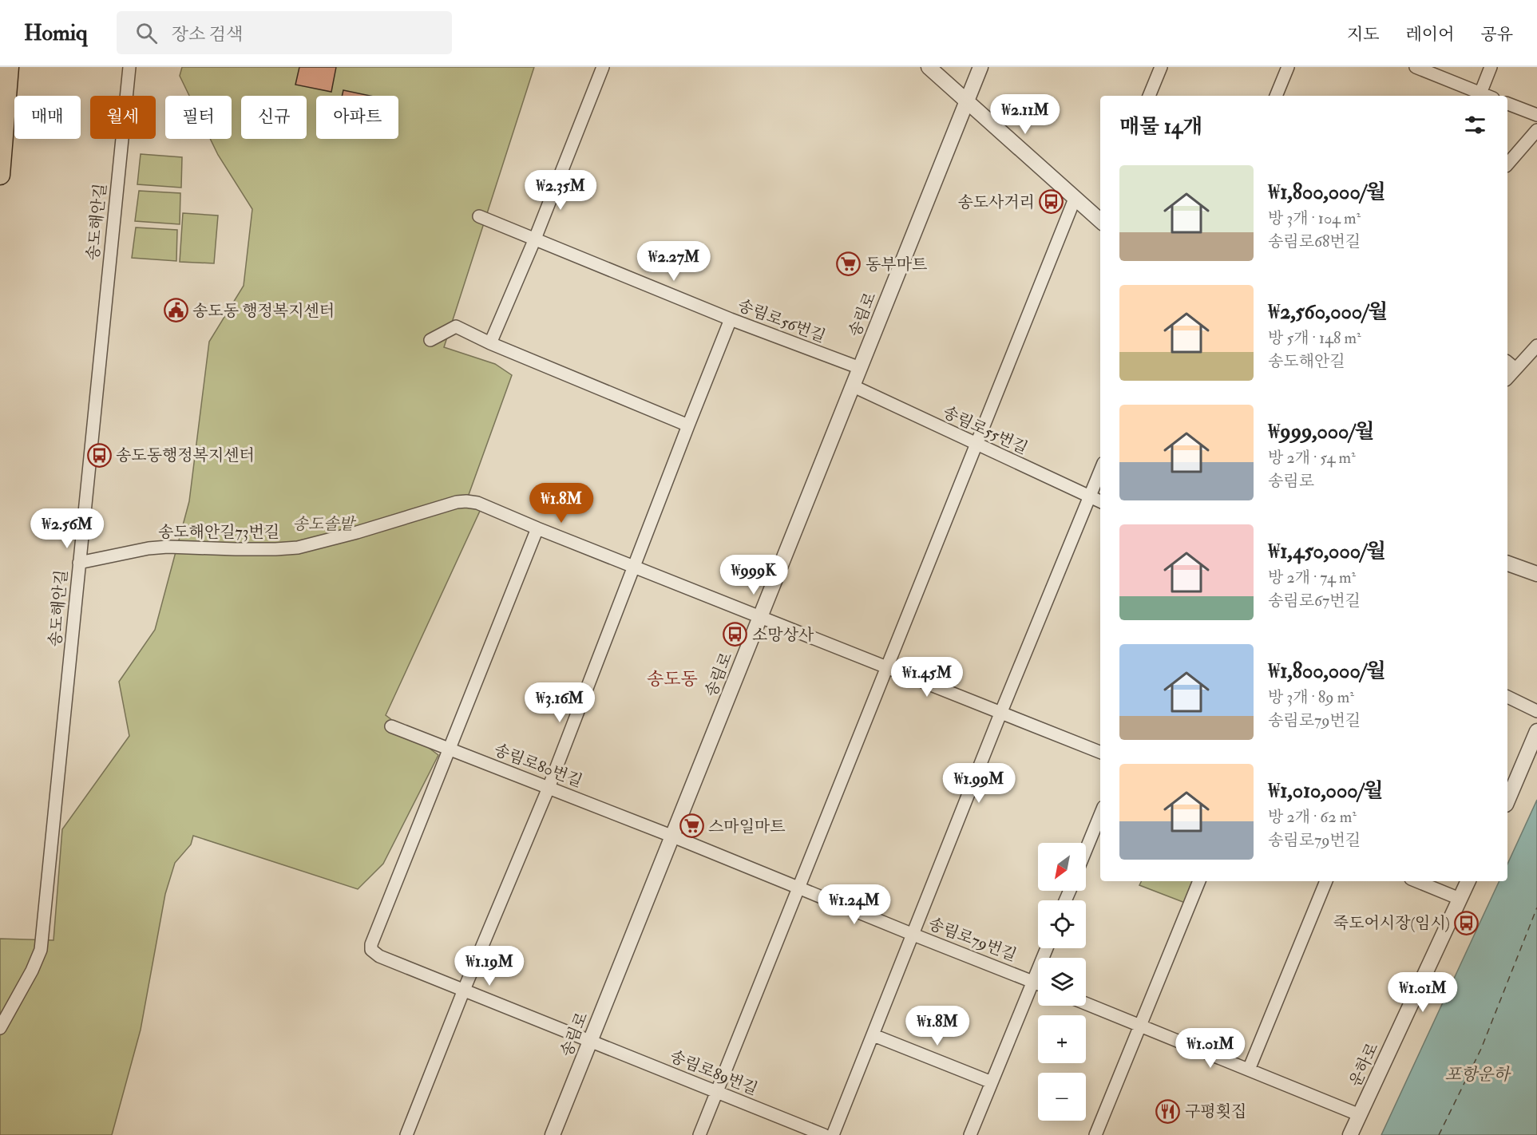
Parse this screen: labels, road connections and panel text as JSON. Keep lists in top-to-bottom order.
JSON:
{
  "streets": {
    "street": [
      "송도해안길",
      "송림로",
      "송림로56번길",
      "송림로55번길",
      "송도해안길73번길",
      "송림로80번길",
      "송림로79번길",
      "운하로",
      "송림로89번길"
    ]
  },
  "crossings": [
    ["송도해안길", "송도해안길73번길"],
    ["송림로", "송림로56번길"],
    ["송림로", "송림로55번길"],
    ["송림로", "송도해안길73번길"],
    ["송림로", "송림로80번길"],
    ["송림로", "송림로79번길"],
    ["송림로", "송림로89번길"],
    ["송림로80번길", "송림로79번길"],
    ["송림로80번길", "송림로89번길"]
  ],
  "districts": ["송도동"],
  "water": ["포항운하"],
  "parks": ["송도솔밭"],
  "places": {
    "bus stop": [
      "송도사거리",
      "송도동행정복지센터",
      "소망상사",
      "죽도어시장(임시)"
    ],
    "supermarket": ["동부마트", "스마일마트"],
    "public building": ["송도동 행정복지센터"],
    "restaurant": ["구평횟집"]
  },
  "north": "bottom left",
  "page": {
    "header": "Homiq",
    "search": "장소 검색",
    "nav": ["지도", "레이어", "공유"],
    "price": [
      "₩2.11M",
      "₩2.35M",
      "₩2.27M",
      "₩1.8M",
      "₩2.56M",
      "₩999K",
      "₩1.45M",
      "₩3.16M",
      "₩1.99M",
      "₩1.24M",
      "₩1.19M",
      "₩1.01M",
      "₩1.8M",
      "₩1.01M"
    ],
    "chip": [
      "매매",
      "월세",
      "필터",
      "신규",
      "아파트"
    ],
    "heading": "매물 14개",
    "list": [
      {
        "name": "₩1,800,000/월",
        "note": "방 3개 · 104 m² · 송림로68번길"
      },
      {
        "name": "₩2,560,000/월",
        "note": "방 5개 · 148 m² · 송도해안길"
      },
      {
        "name": "₩999,000/월",
        "note": "방 2개 · 54 m² · 송림로"
      },
      {
        "name": "₩1,450,000/월",
        "note": "방 2개 · 74 m² · 송림로67번길"
      },
      {
        "name": "₩1,800,000/월",
        "note": "방 3개 · 89 m² · 송림로79번길"
      },
      {
        "name": "₩1,010,000/월",
        "note": "방 2개 · 62 m² · 송림로79번길"
      }
    ],
    "map_buttons": ["+", "−"]
  }
}
